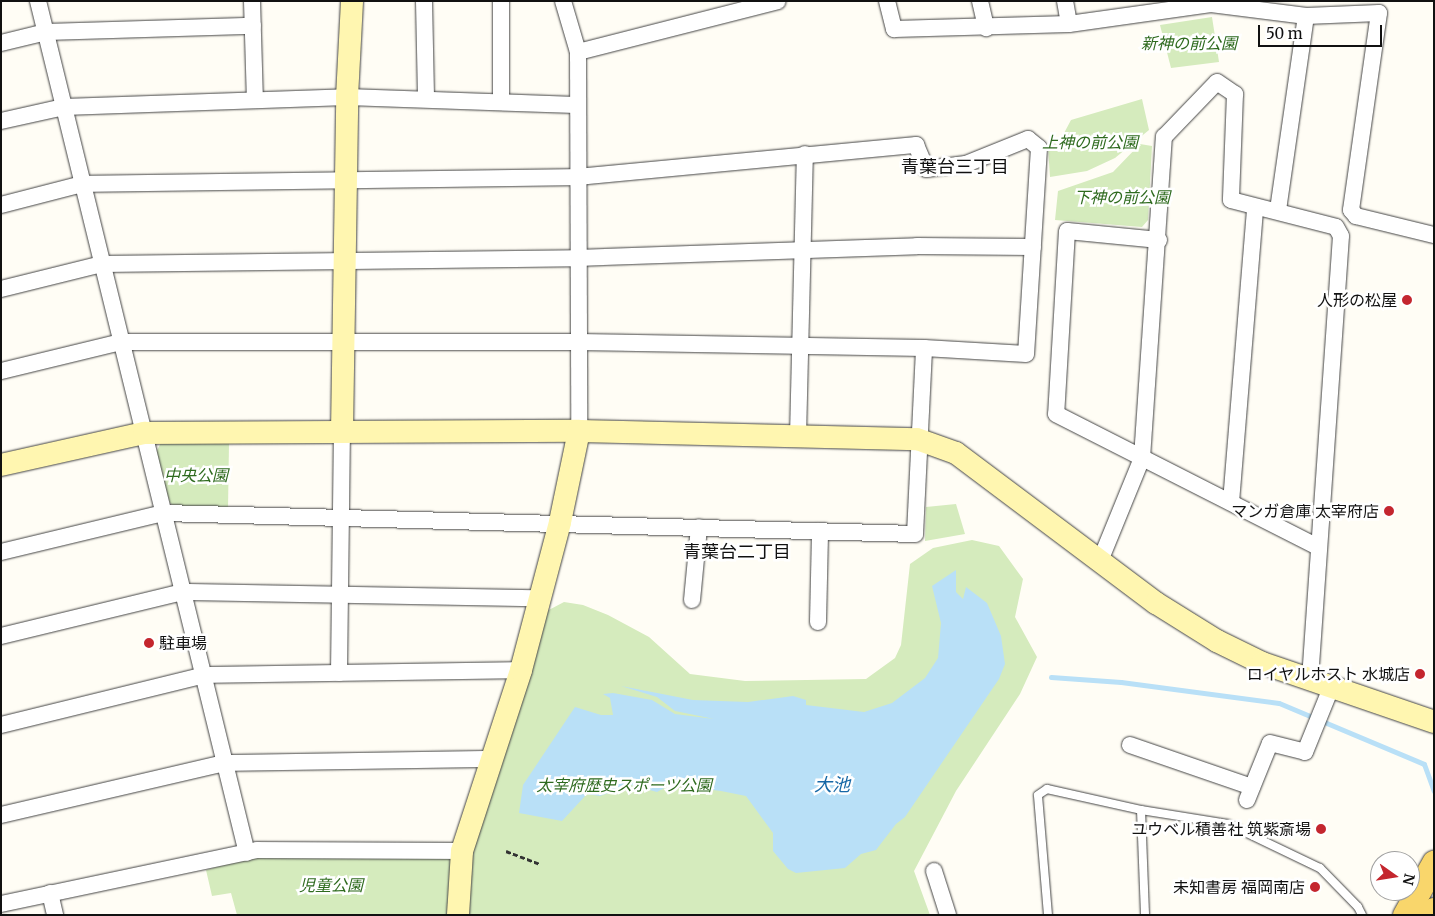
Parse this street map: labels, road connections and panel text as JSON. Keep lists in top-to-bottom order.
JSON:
{
  "districts": ["青葉台三丁目", "青葉台二丁目"],
  "water": ["大池"],
  "parks": [
    "新神の前公園",
    "上神の前公園",
    "下神の前公園",
    "中央公園",
    "太宰府歴史スポーツ公園",
    "児童公園"
  ],
  "places": [
    "人形の松屋",
    "マンガ倉庫 太宰府店",
    "駐車場",
    "ロイヤルホスト 水城店",
    "ユウベル積善社 筑紫斎場",
    "未知書房 福岡南店"
  ],
  "scale_bar": "50 m",
  "north": "right"
}
